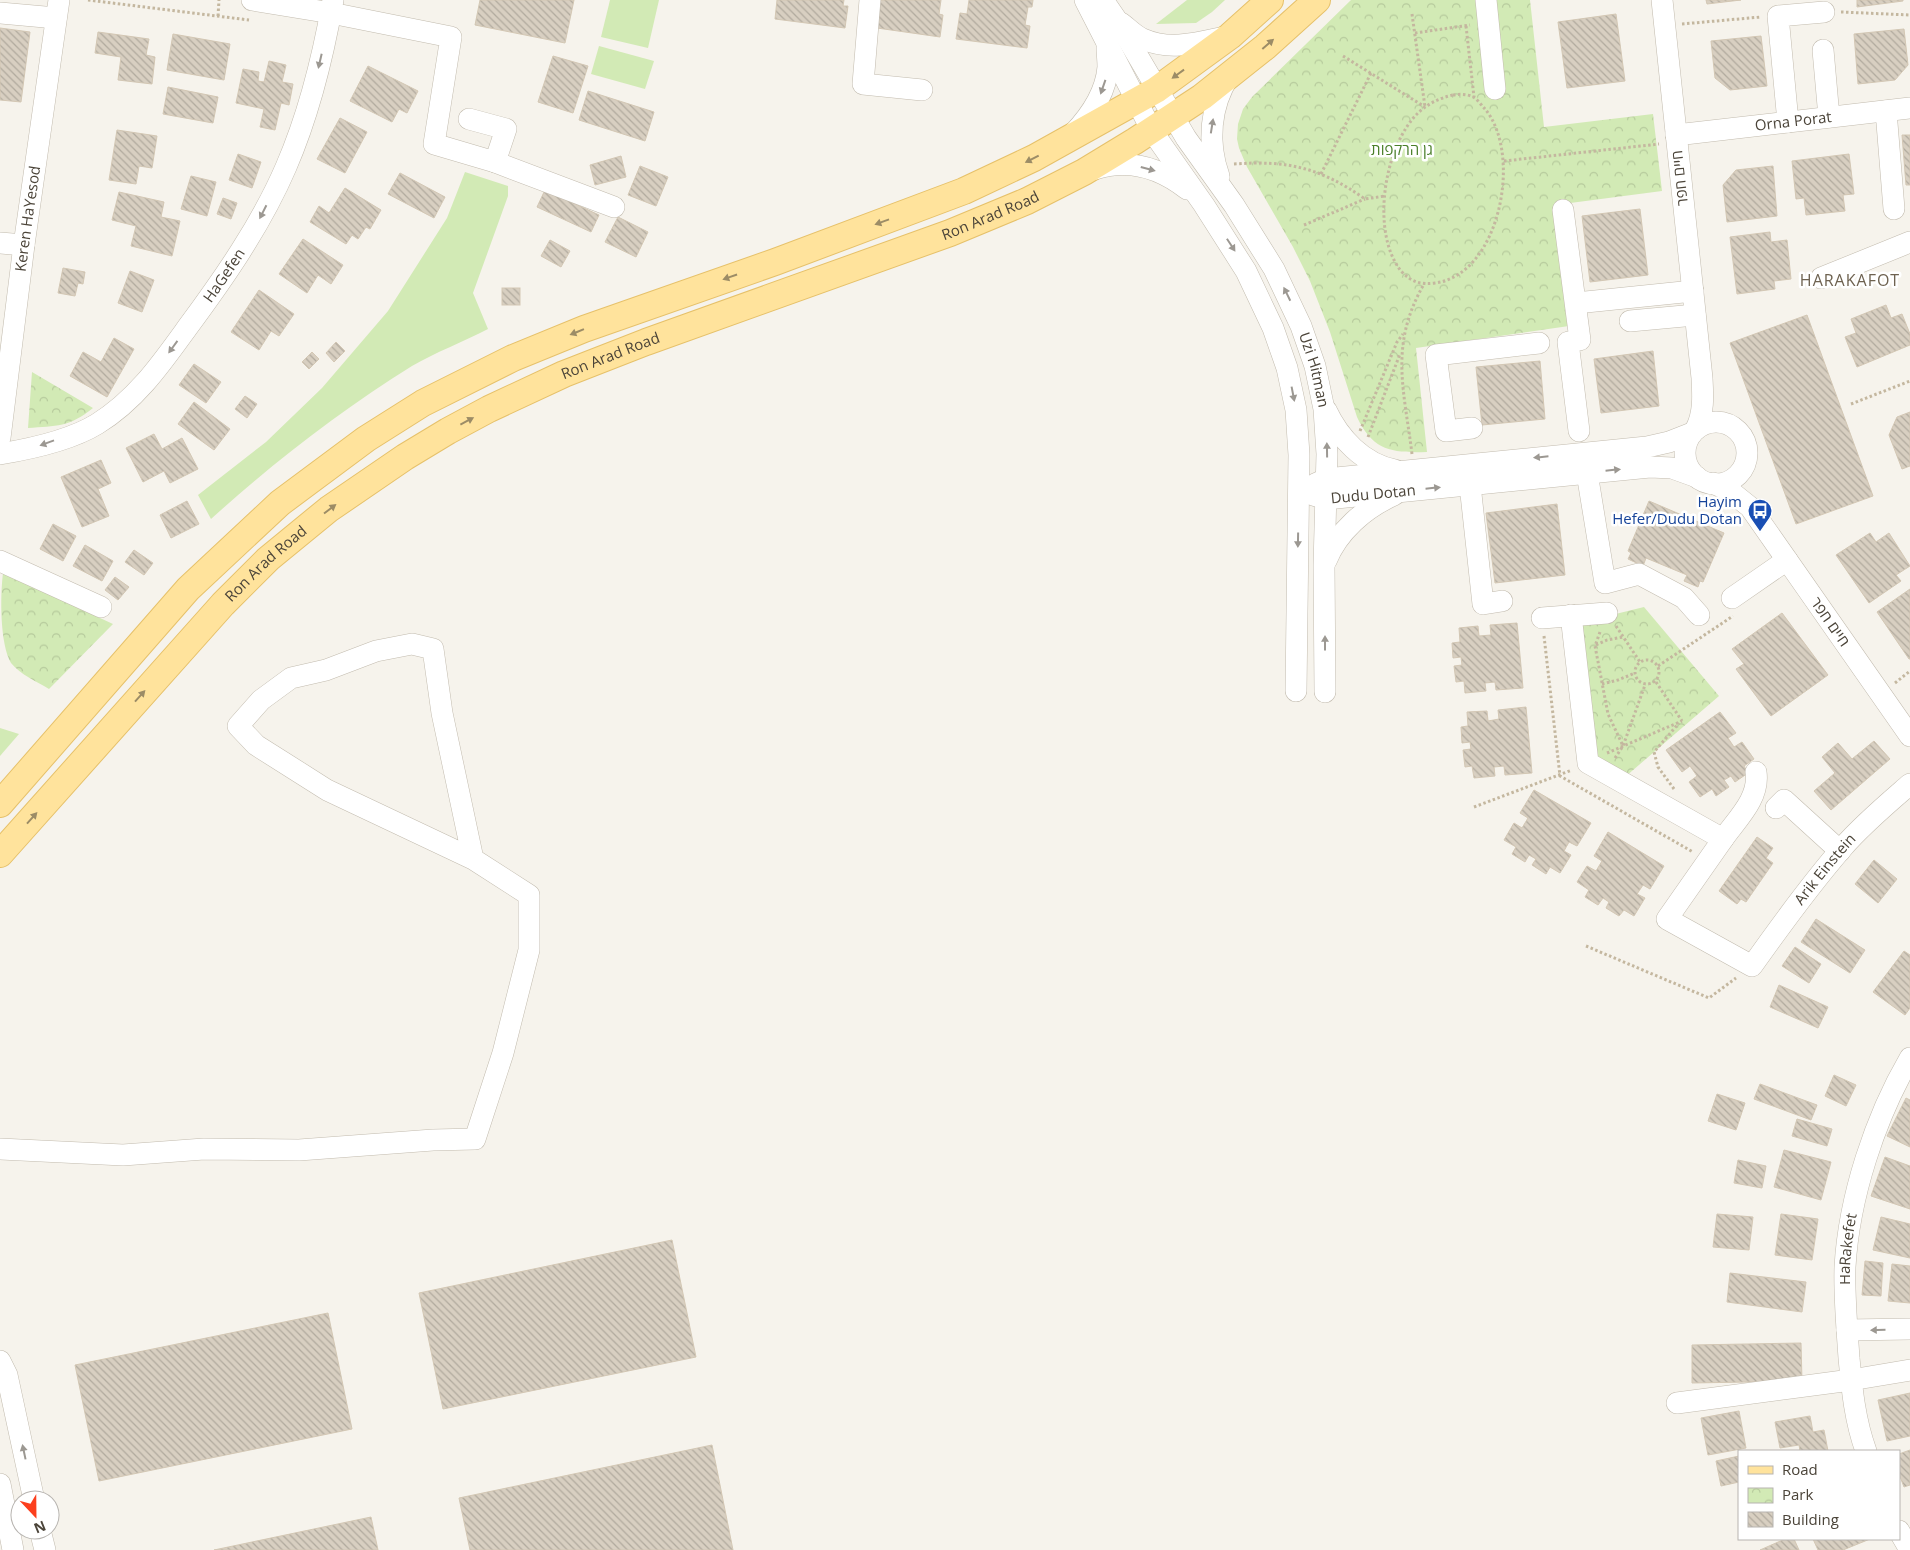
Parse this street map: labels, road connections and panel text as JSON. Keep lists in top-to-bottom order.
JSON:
{
  "streets": {
    "main road": ["Ron Arad Road"],
    "street": [
      "Orna Porat",
      "חיים חפר",
      "Keren HaYesod",
      "HaGefen",
      "Uzi Hitman",
      "Dudu Dotan",
      "Arik Einstein",
      "HaRakefet"
    ]
  },
  "crossings": [
    ["Orna Porat", "חיים חפר"],
    ["חיים חפר", "Dudu Dotan"],
    ["Ron Arad Road", "Uzi Hitman"],
    ["Uzi Hitman", "Dudu Dotan"]
  ],
  "one_way": ["HaGefen"],
  "districts": ["HARAKAFOT"],
  "parks": ["גן הרקפות"],
  "places": {
    "bus stop": ["Hayim Hefer/Dudu Dotan"]
  },
  "legend": ["Road", "Park", "Building"],
  "north": "bottom"
}
